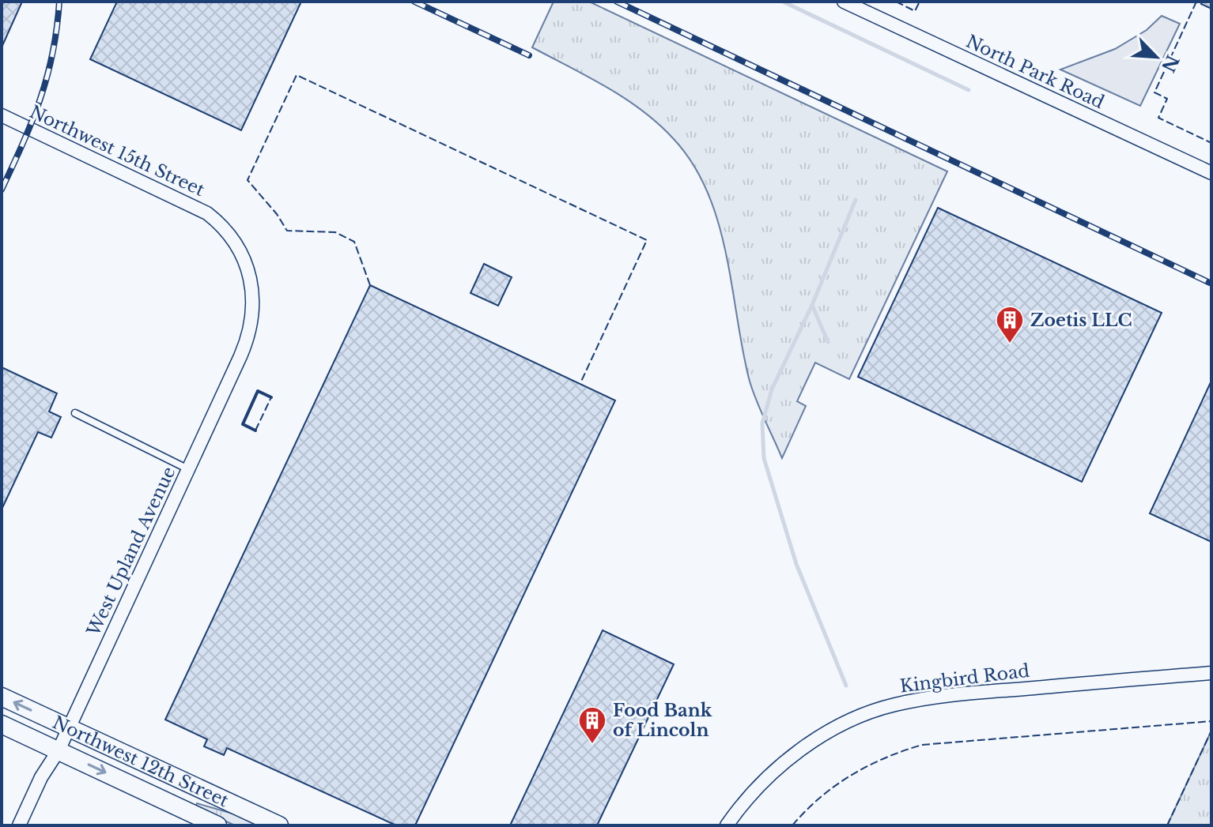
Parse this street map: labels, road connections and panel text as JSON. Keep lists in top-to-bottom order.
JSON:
{
  "streets": {
    "main road": ["Northwest 12th Street"],
    "street": [
      "North Park Road",
      "Northwest 15th Street",
      "West Upland Avenue",
      "Kingbird Road"
    ]
  },
  "crossings": [
    ["Northwest 15th Street", "West Upland Avenue"],
    ["West Upland Avenue", "Northwest 12th Street"]
  ],
  "places": {
    "building": ["Zoetis LLC", "Food Bank of Lincoln"]
  },
  "north": "bottom right"
}
